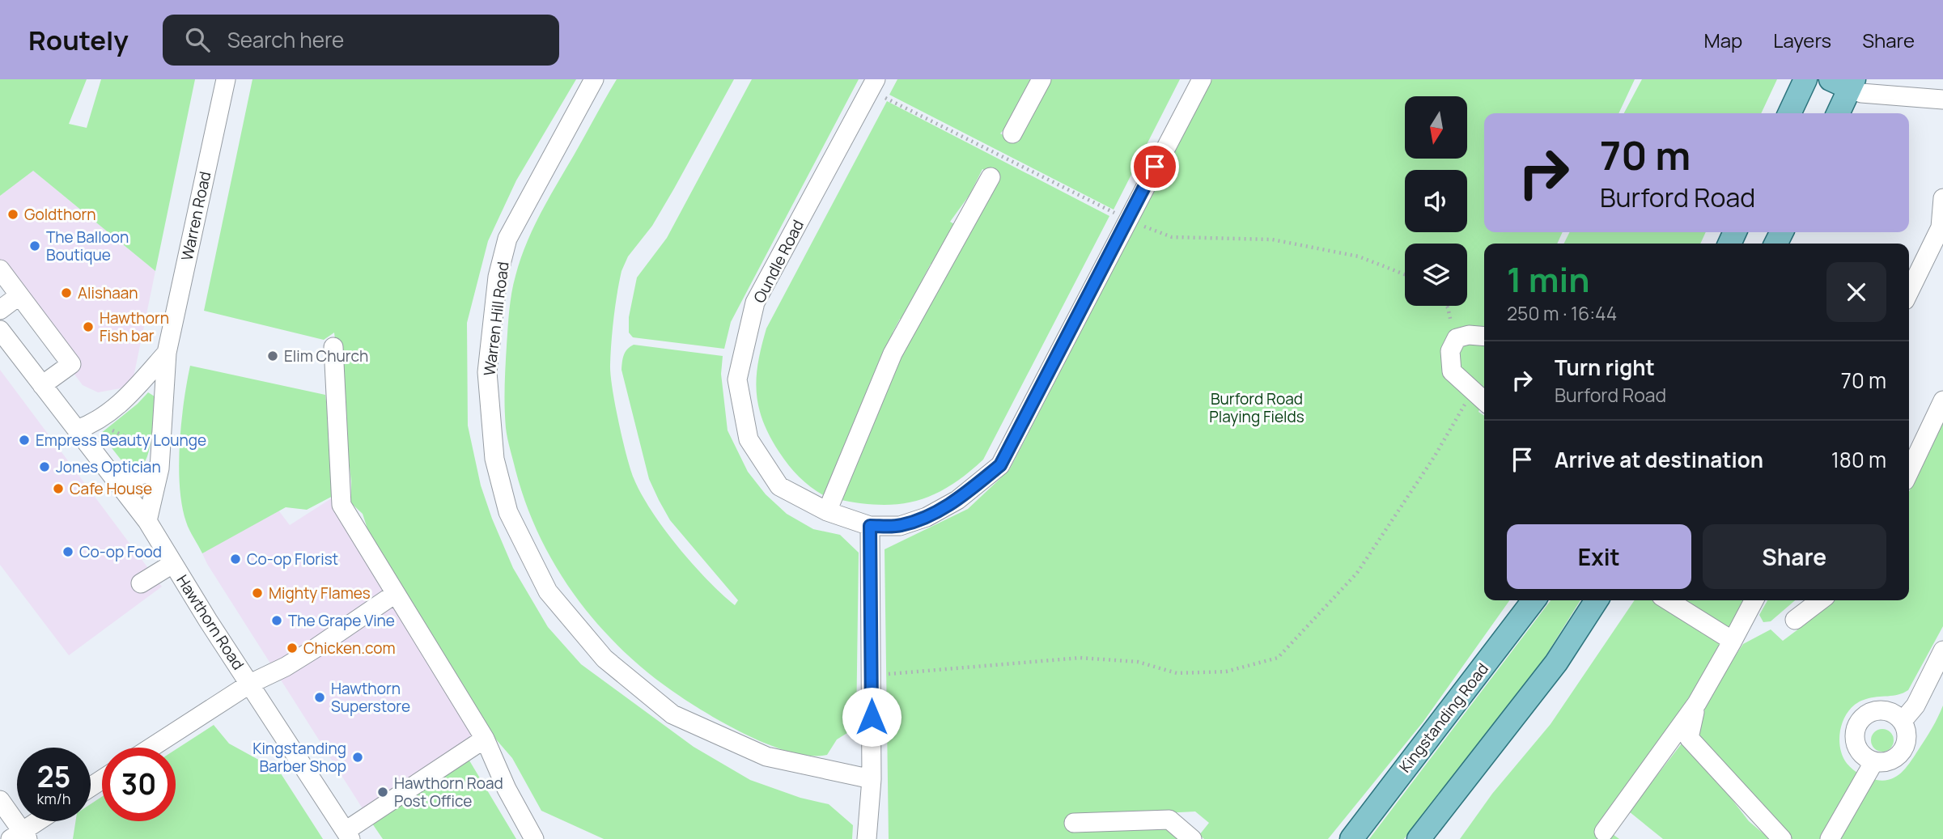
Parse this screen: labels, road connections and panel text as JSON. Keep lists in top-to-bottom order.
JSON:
{
  "streets": {
    "main road": ["Kingstanding Road"],
    "street": [
      "Warren Road",
      "Oundle Road",
      "Warren Hill Road",
      "Hawthorn Road"
    ]
  },
  "crossings": [
    ["Warren Road", "Hawthorn Road"]
  ],
  "parks": ["Burford Road Playing Fields"],
  "places": [
    "Goldthorn",
    "The Balloon Boutique",
    "Alishaan",
    "Hawthorn Fish bar",
    "Elim Church",
    "Empress Beauty Lounge",
    "Jones Optician",
    "Cafe House",
    "Co-op Food",
    "Co-op Florist",
    "Mighty Flames",
    "The Grape Vine",
    "Chicken.com",
    "Hawthorn Superstore",
    "Kingstanding Barber Shop",
    "Hawthorn Road Post Office"
  ],
  "north": "bottom",
  "page": {
    "header": "Routely",
    "search": "Search here",
    "nav": ["Map", "Layers", "Share"],
    "turn": ["70 m", "Burford Road"],
    "heading": ["1 min", "250 m · 16:44"],
    "list": [
      {
        "name": "Turn right",
        "note": "Burford Road",
        "value": "70 m"
      },
      {
        "name": "Arrive at destination",
        "value": "180 m"
      }
    ],
    "buttons": ["Exit", "Share"],
    "speed": "25 km/h",
    "limit": "30"
  }
}
